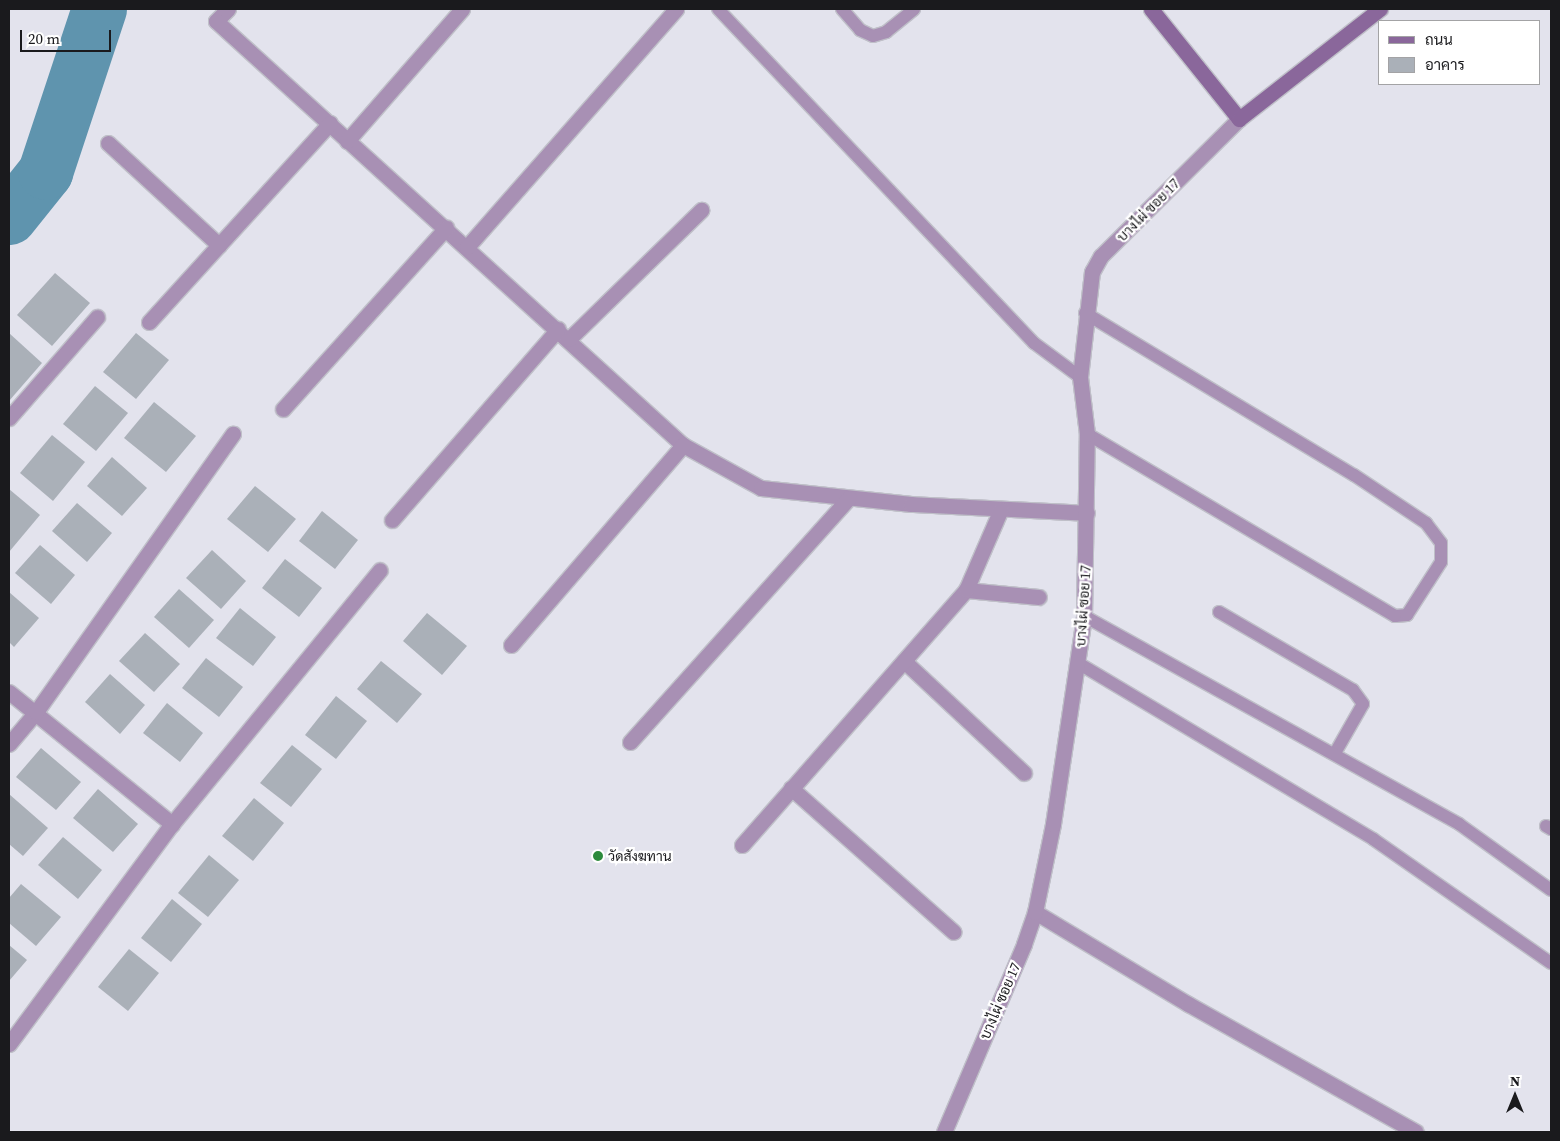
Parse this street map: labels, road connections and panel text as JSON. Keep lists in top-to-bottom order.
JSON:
{
  "streets": {
    "street": ["บางไผ่ ซอย 17"]
  },
  "places": ["วัดสังฆทาน"],
  "legend": ["ถนน", "อาคาร"],
  "scale_bar": "20 m",
  "north": "top"
}
